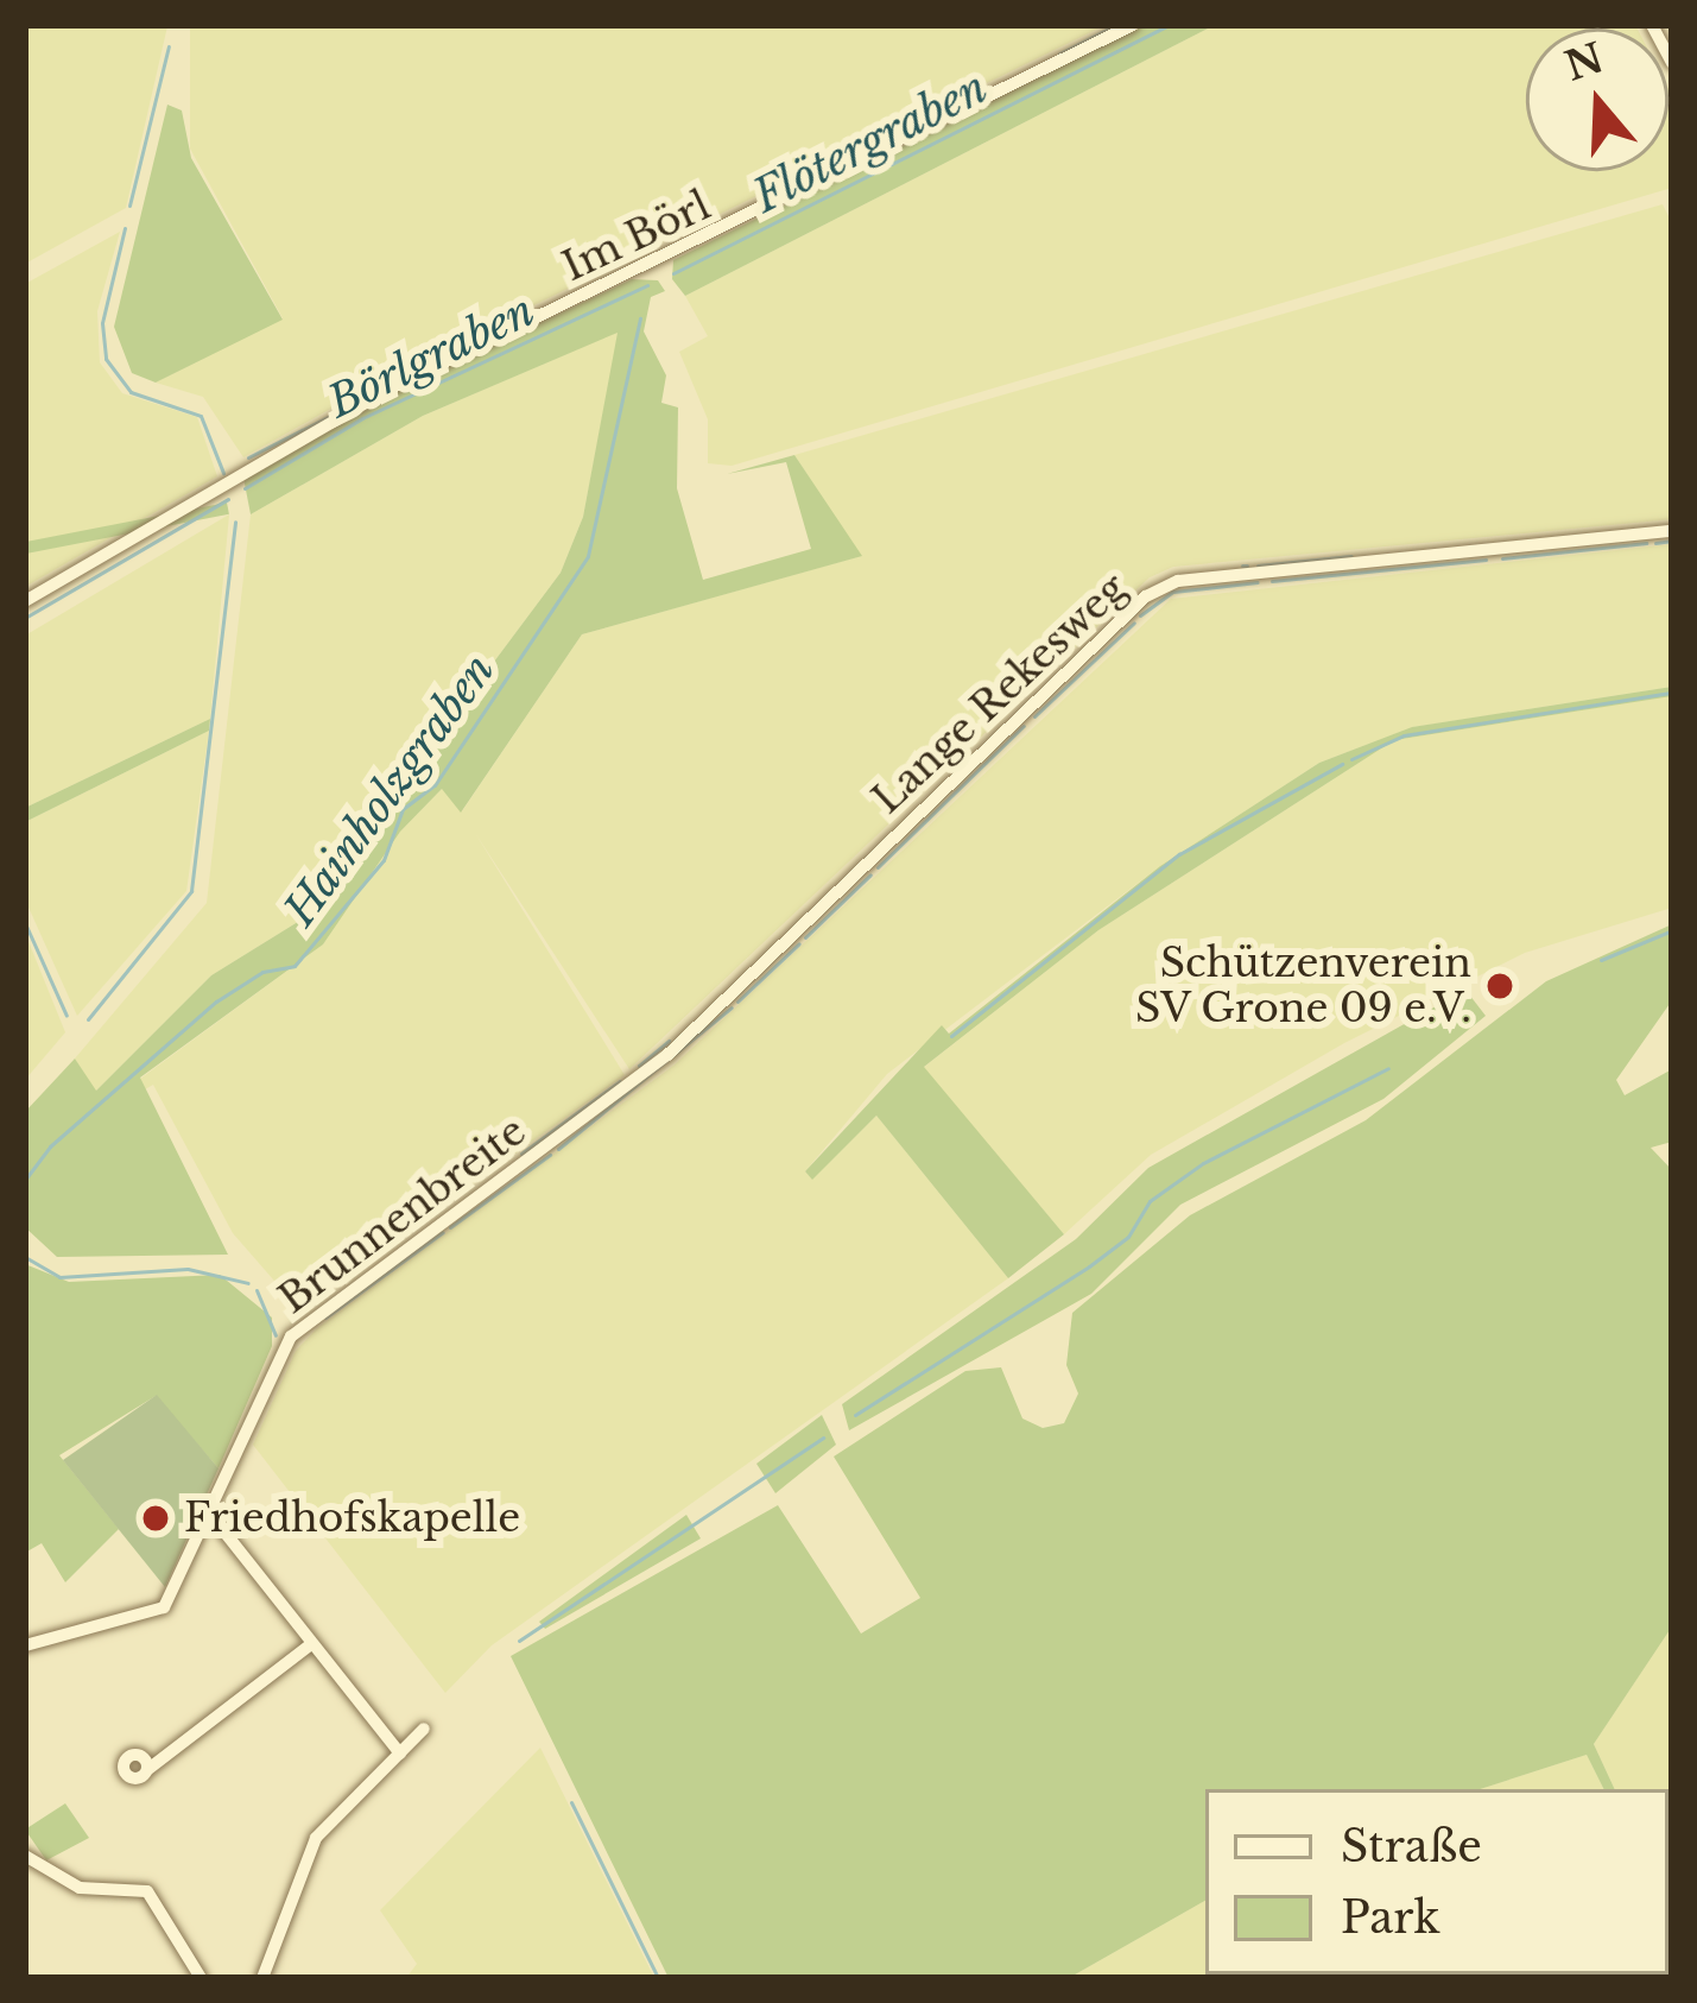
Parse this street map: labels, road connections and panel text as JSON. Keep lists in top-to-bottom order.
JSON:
{
  "streets": {
    "street": ["Im Börl", "Lange Rekesweg", "Brunnenbreite"]
  },
  "crossings": [
    ["Lange Rekesweg", "Brunnenbreite"]
  ],
  "water": ["Flötergraben", "Börlgraben", "Hainholzgraben"],
  "places": ["Schützenverein SV Grone 09 e.V.", "Friedhofskapelle"],
  "legend": ["Straße", "Park"],
  "north": "top"
}
